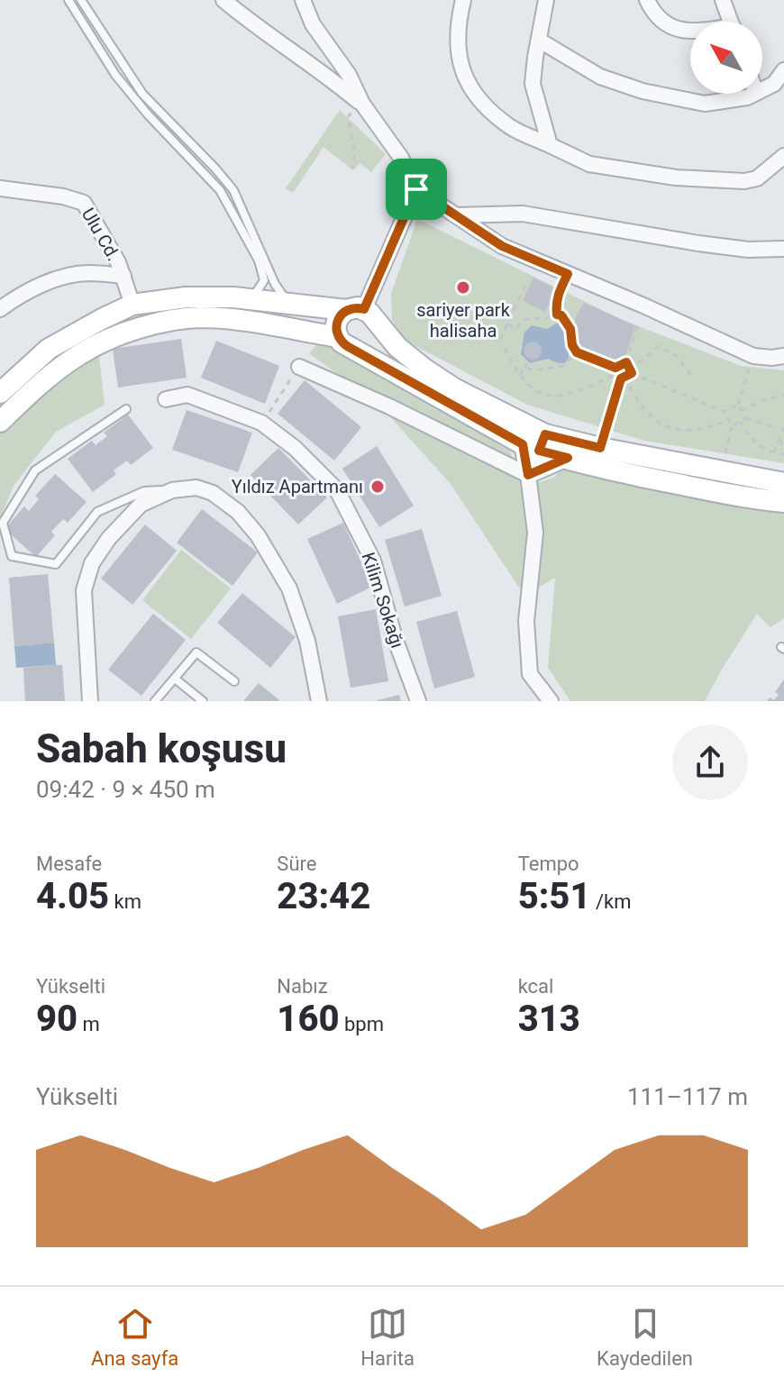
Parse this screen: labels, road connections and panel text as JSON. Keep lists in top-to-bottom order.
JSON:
{
  "streets": {
    "street": ["Ulu Cd.", "Kilim Sokağı"]
  },
  "places": ["sariyer park halisaha", "Yıldız Apartmanı"],
  "north": "top left",
  "page": {
    "heading": ["Sabah koşusu", "09:42 · 9 × 450 m"],
    "stats": [
      ["Mesafe", "4.05 km"],
      ["Süre", "23:42"],
      ["Tempo", "5:51 /km"],
      ["Yükselti", "90 m"],
      ["Nabız", "160 bpm"],
      ["kcal", "313"]
    ],
    "chart": ["Yükselti", "111–117 m"],
    "tabs": ["Ana sayfa", "Harita", "Kaydedilen"]
  }
}
